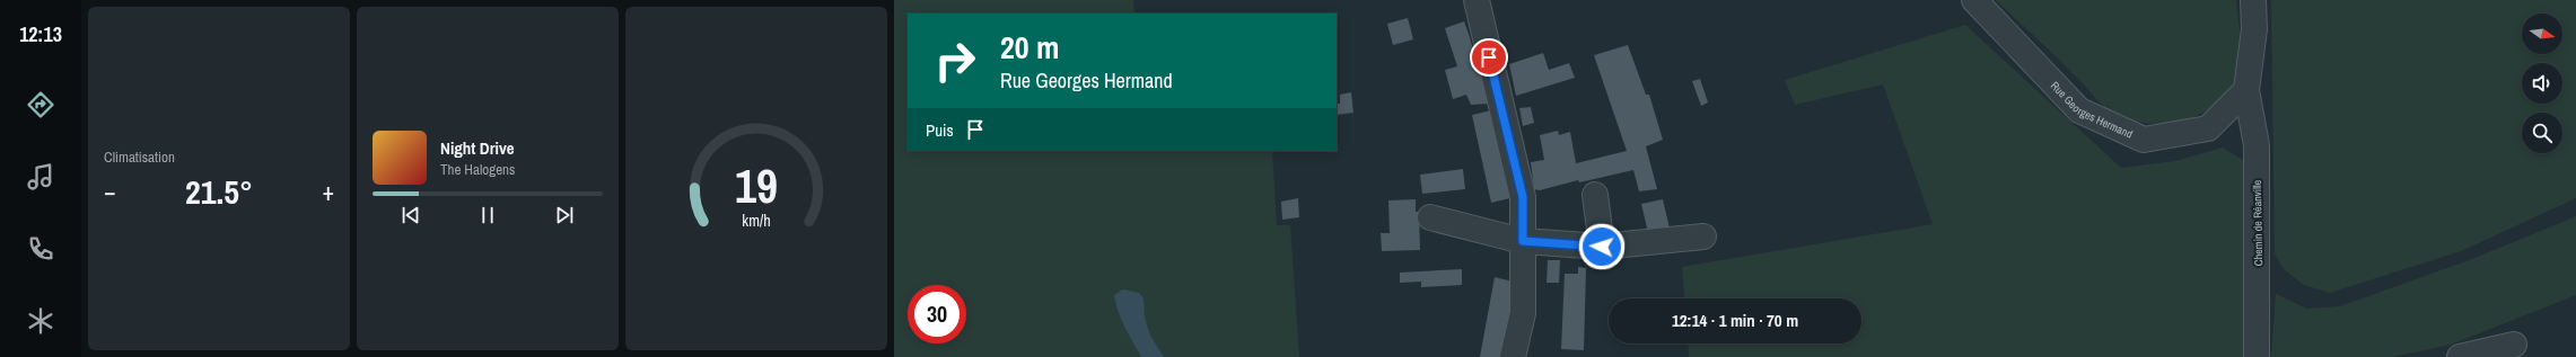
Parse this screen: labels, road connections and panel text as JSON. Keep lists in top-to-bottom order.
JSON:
{
  "streets": {
    "street": ["Rue Georges Hermand", "Chemin de Réanville"]
  },
  "crossings": [
    ["Rue Georges Hermand", "Chemin de Réanville"]
  ],
  "north": "right",
  "page": {
    "tabs": "12:13",
    "tile": "Climatisation",
    "turn": ["20 m", "Rue Georges Hermand"],
    "then": "Puis",
    "song": ["Night Drive", "The Halogens"],
    "heat": ["−", "21.5°", "+"],
    "limit": "30",
    "trip": "12:14 · 1 min · 70 m",
    "gauge": ["19", "km/h"]
  }
}
